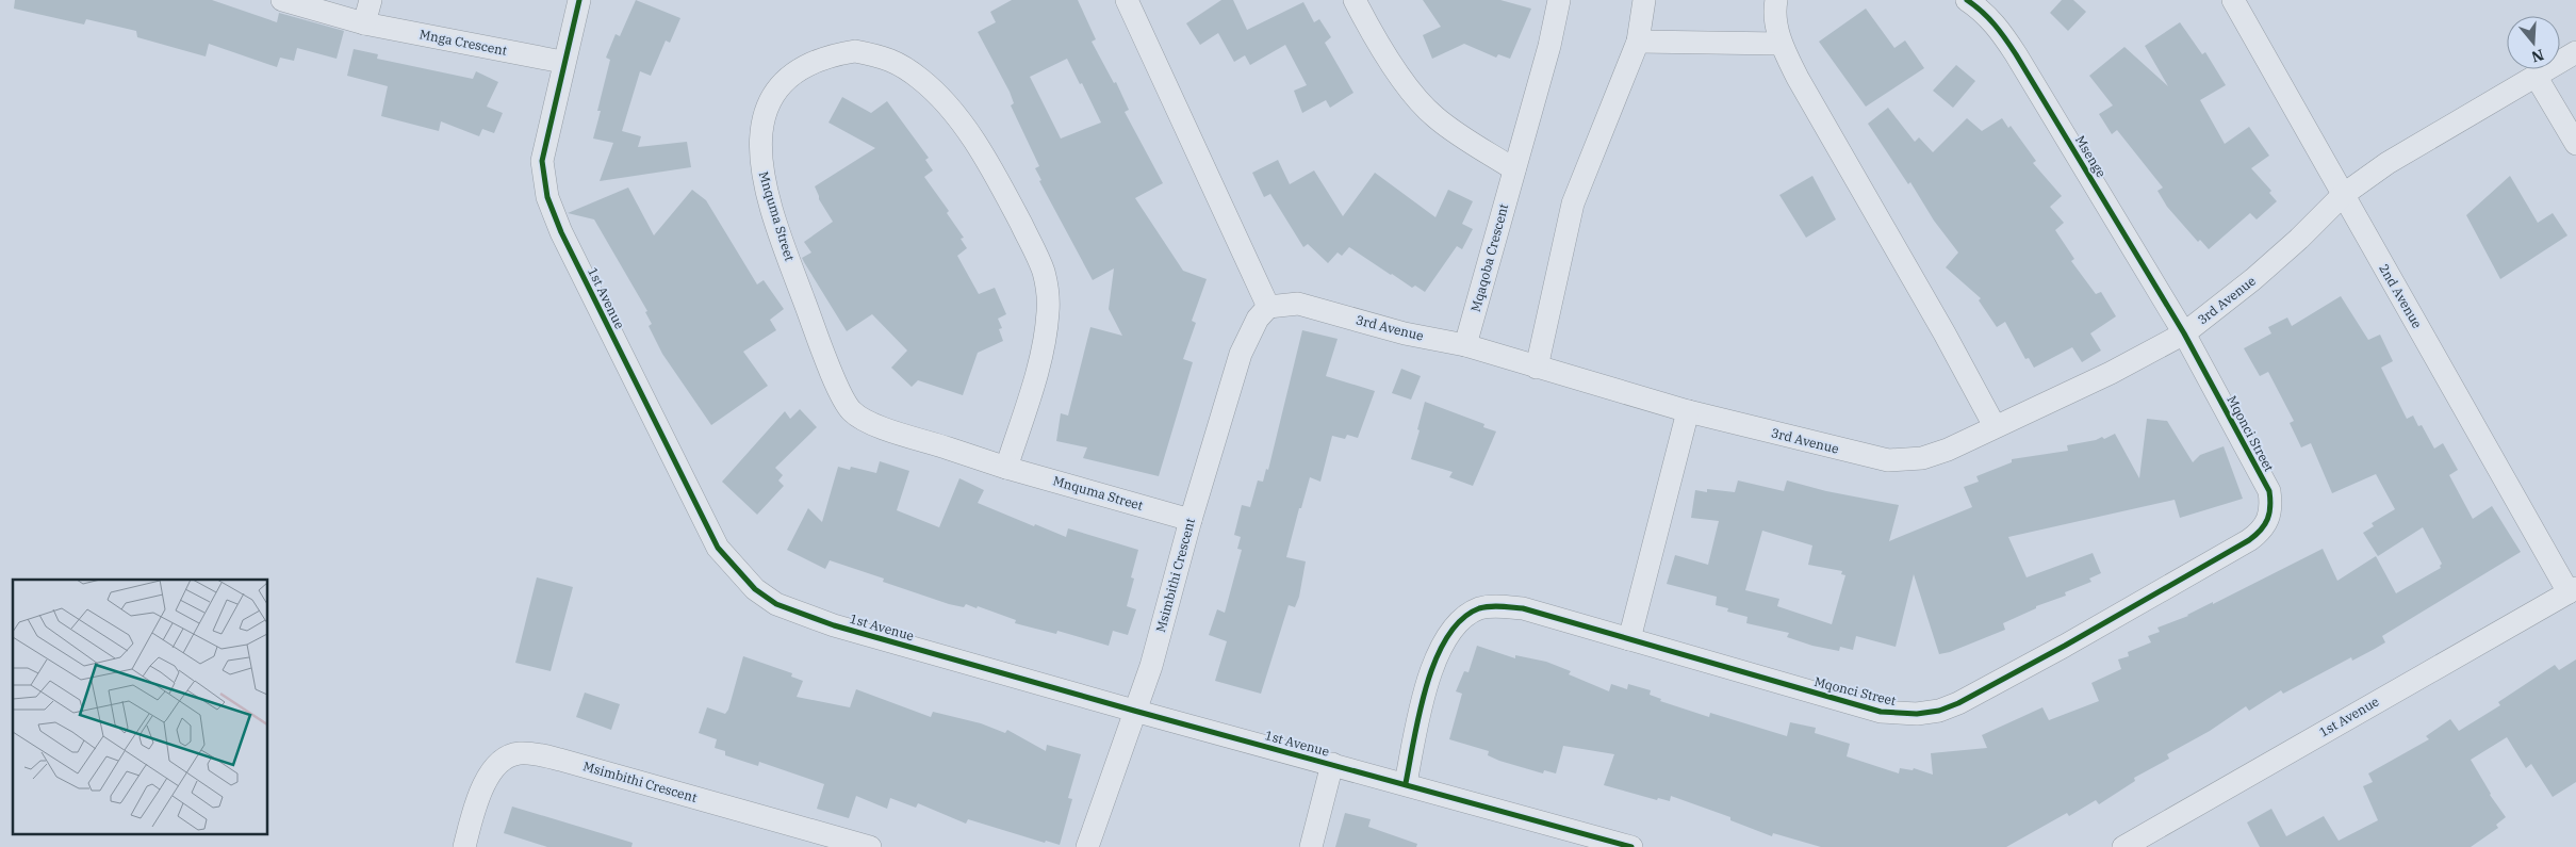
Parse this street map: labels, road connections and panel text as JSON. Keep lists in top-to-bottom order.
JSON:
{
  "streets": {
    "street": [
      "Mnga Crescent",
      "Msenge",
      "Mnquma Street",
      "Mqaqoba Crescent",
      "2nd Avenue",
      "1st Avenue",
      "3rd Avenue",
      "Mqonci Street",
      "Msimbithi Crescent"
    ]
  },
  "crossings": [
    ["Mnga Crescent", "1st Avenue"],
    ["Msenge", "3rd Avenue"],
    ["Msenge", "Mqonci Street"],
    ["Mnquma Street", "Msimbithi Crescent"],
    ["Mqaqoba Crescent", "3rd Avenue"],
    ["2nd Avenue", "1st Avenue"],
    ["2nd Avenue", "3rd Avenue"],
    ["1st Avenue", "Mqonci Street"],
    ["1st Avenue", "Msimbithi Crescent"],
    ["3rd Avenue", "Mqonci Street"],
    ["3rd Avenue", "Msimbithi Crescent"]
  ],
  "north": "bottom"
}
